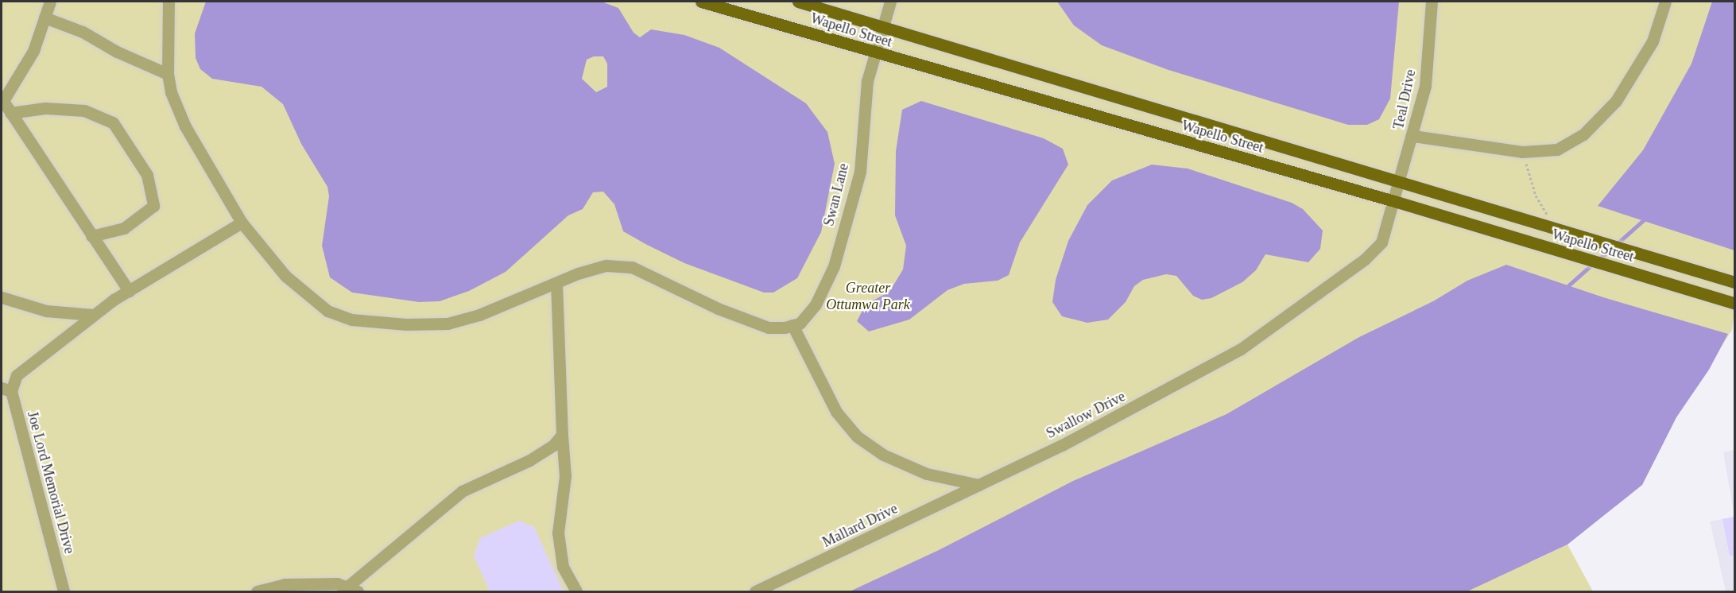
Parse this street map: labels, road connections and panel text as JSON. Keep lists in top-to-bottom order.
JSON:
{
  "streets": {
    "main road": ["Wapello Street"],
    "lane": [
      "Teal Drive",
      "Swan Lane",
      "Swallow Drive",
      "Joe Lord Memorial Drive",
      "Mallard Drive"
    ]
  },
  "crossings": [
    ["Wapello Street", "Teal Drive"],
    ["Wapello Street", "Swan Lane"],
    ["Wapello Street", "Swallow Drive"],
    ["Teal Drive", "Swallow Drive"],
    ["Swallow Drive", "Mallard Drive"]
  ],
  "parks": ["Greater Ottumwa Park"]
}
